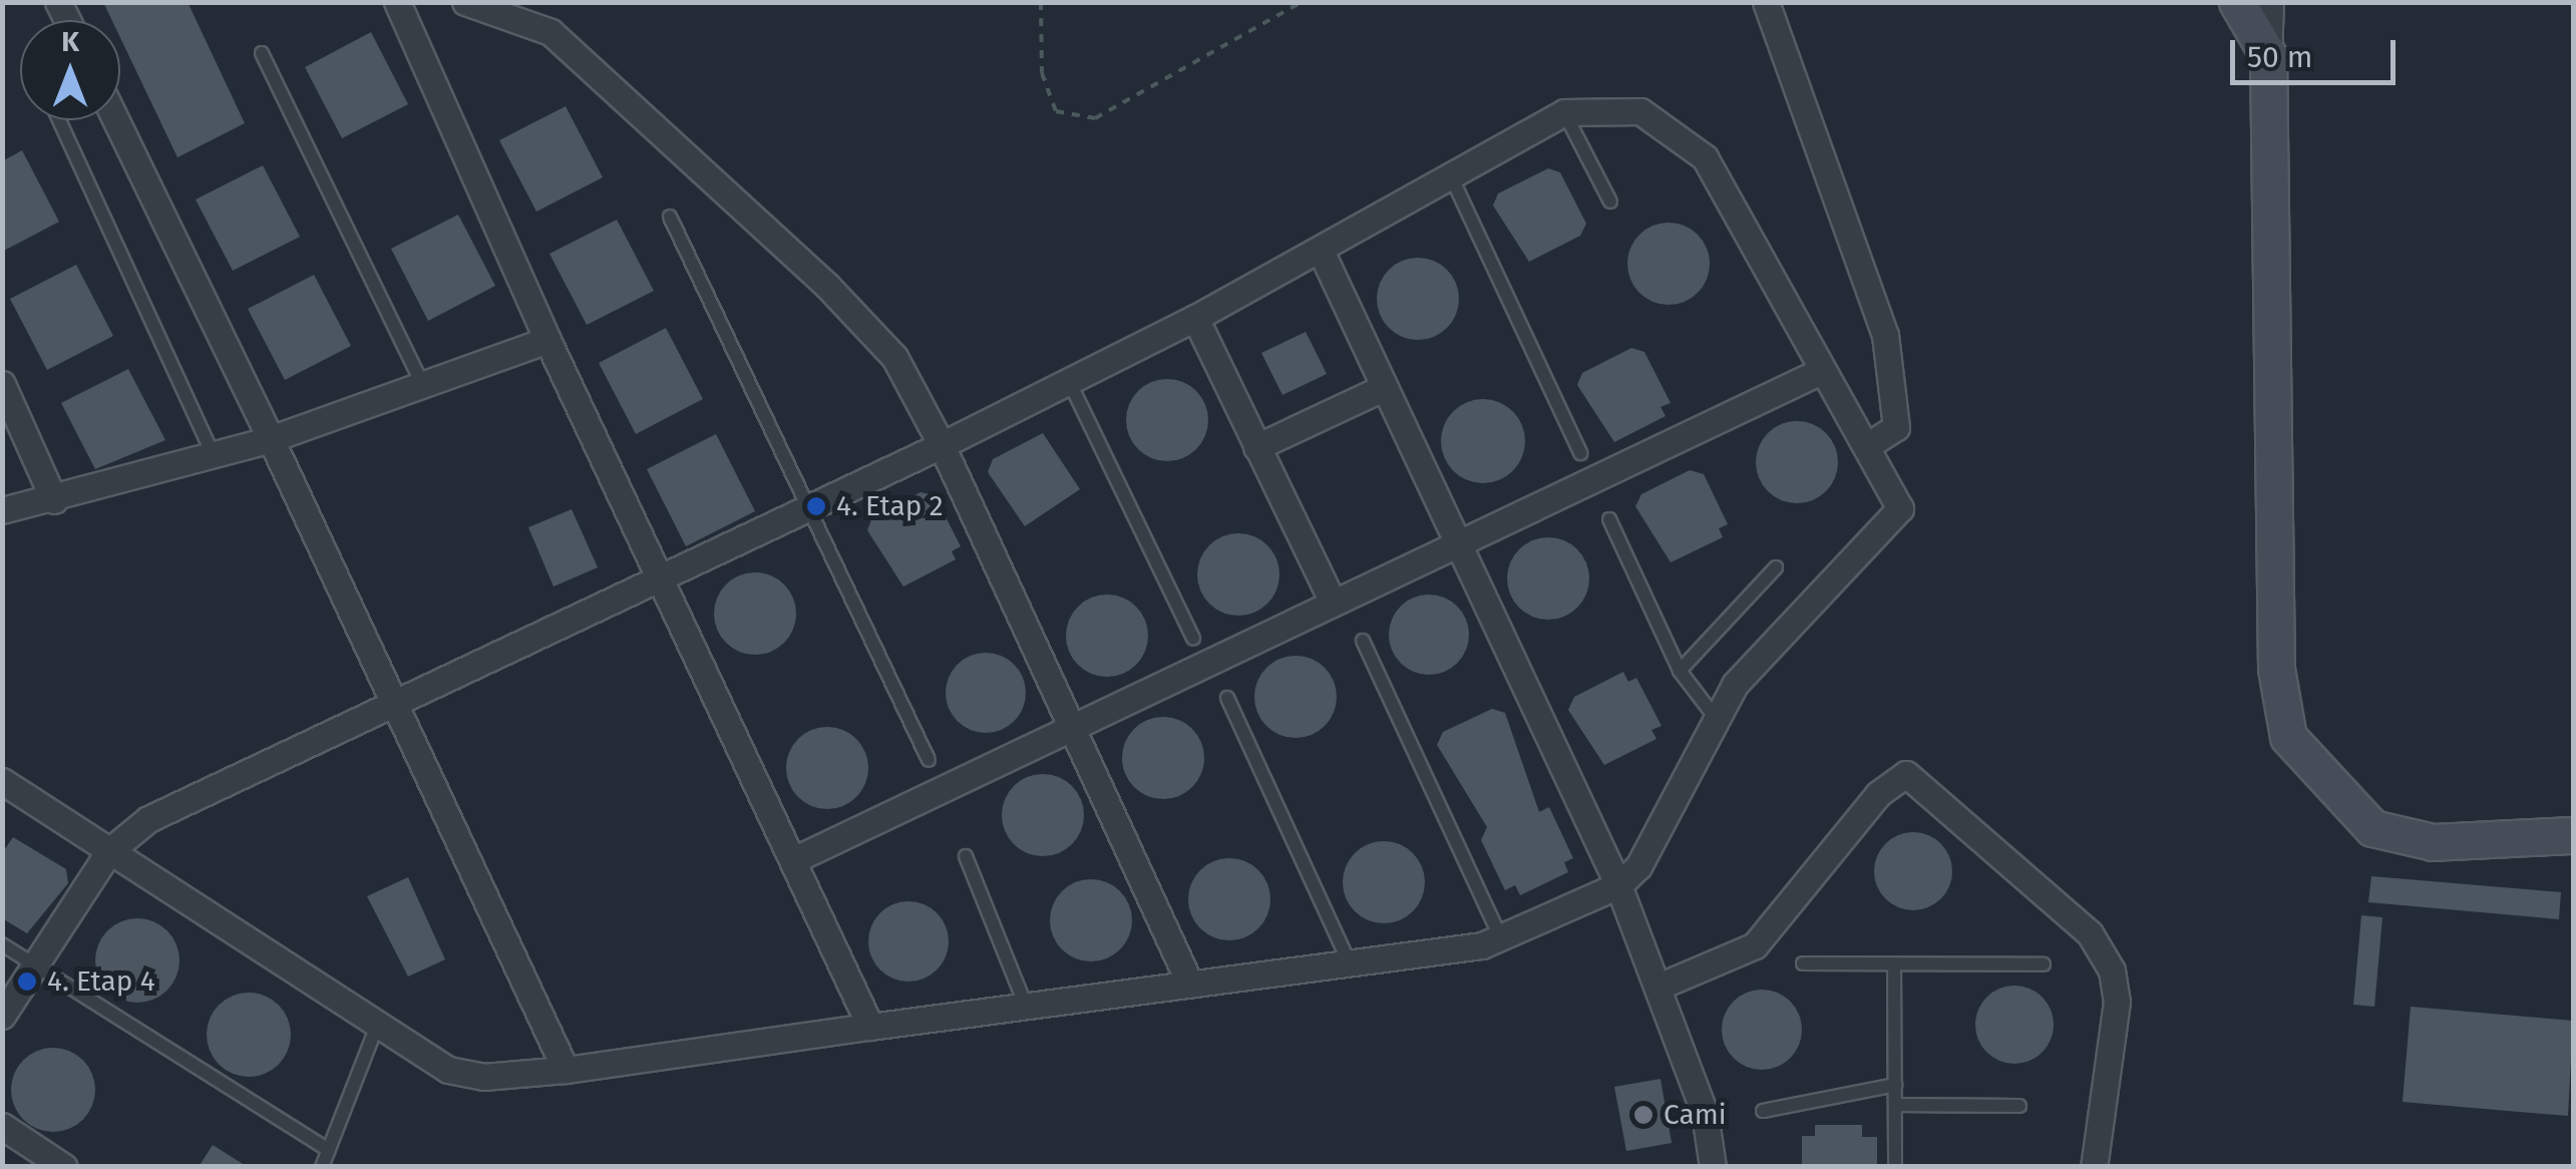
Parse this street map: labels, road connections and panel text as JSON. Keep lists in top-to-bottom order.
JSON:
{
  "places": ["4. Etap 2", "4. Etap 4", "Cami"],
  "scale_bar": "50 m",
  "north": "top"
}
